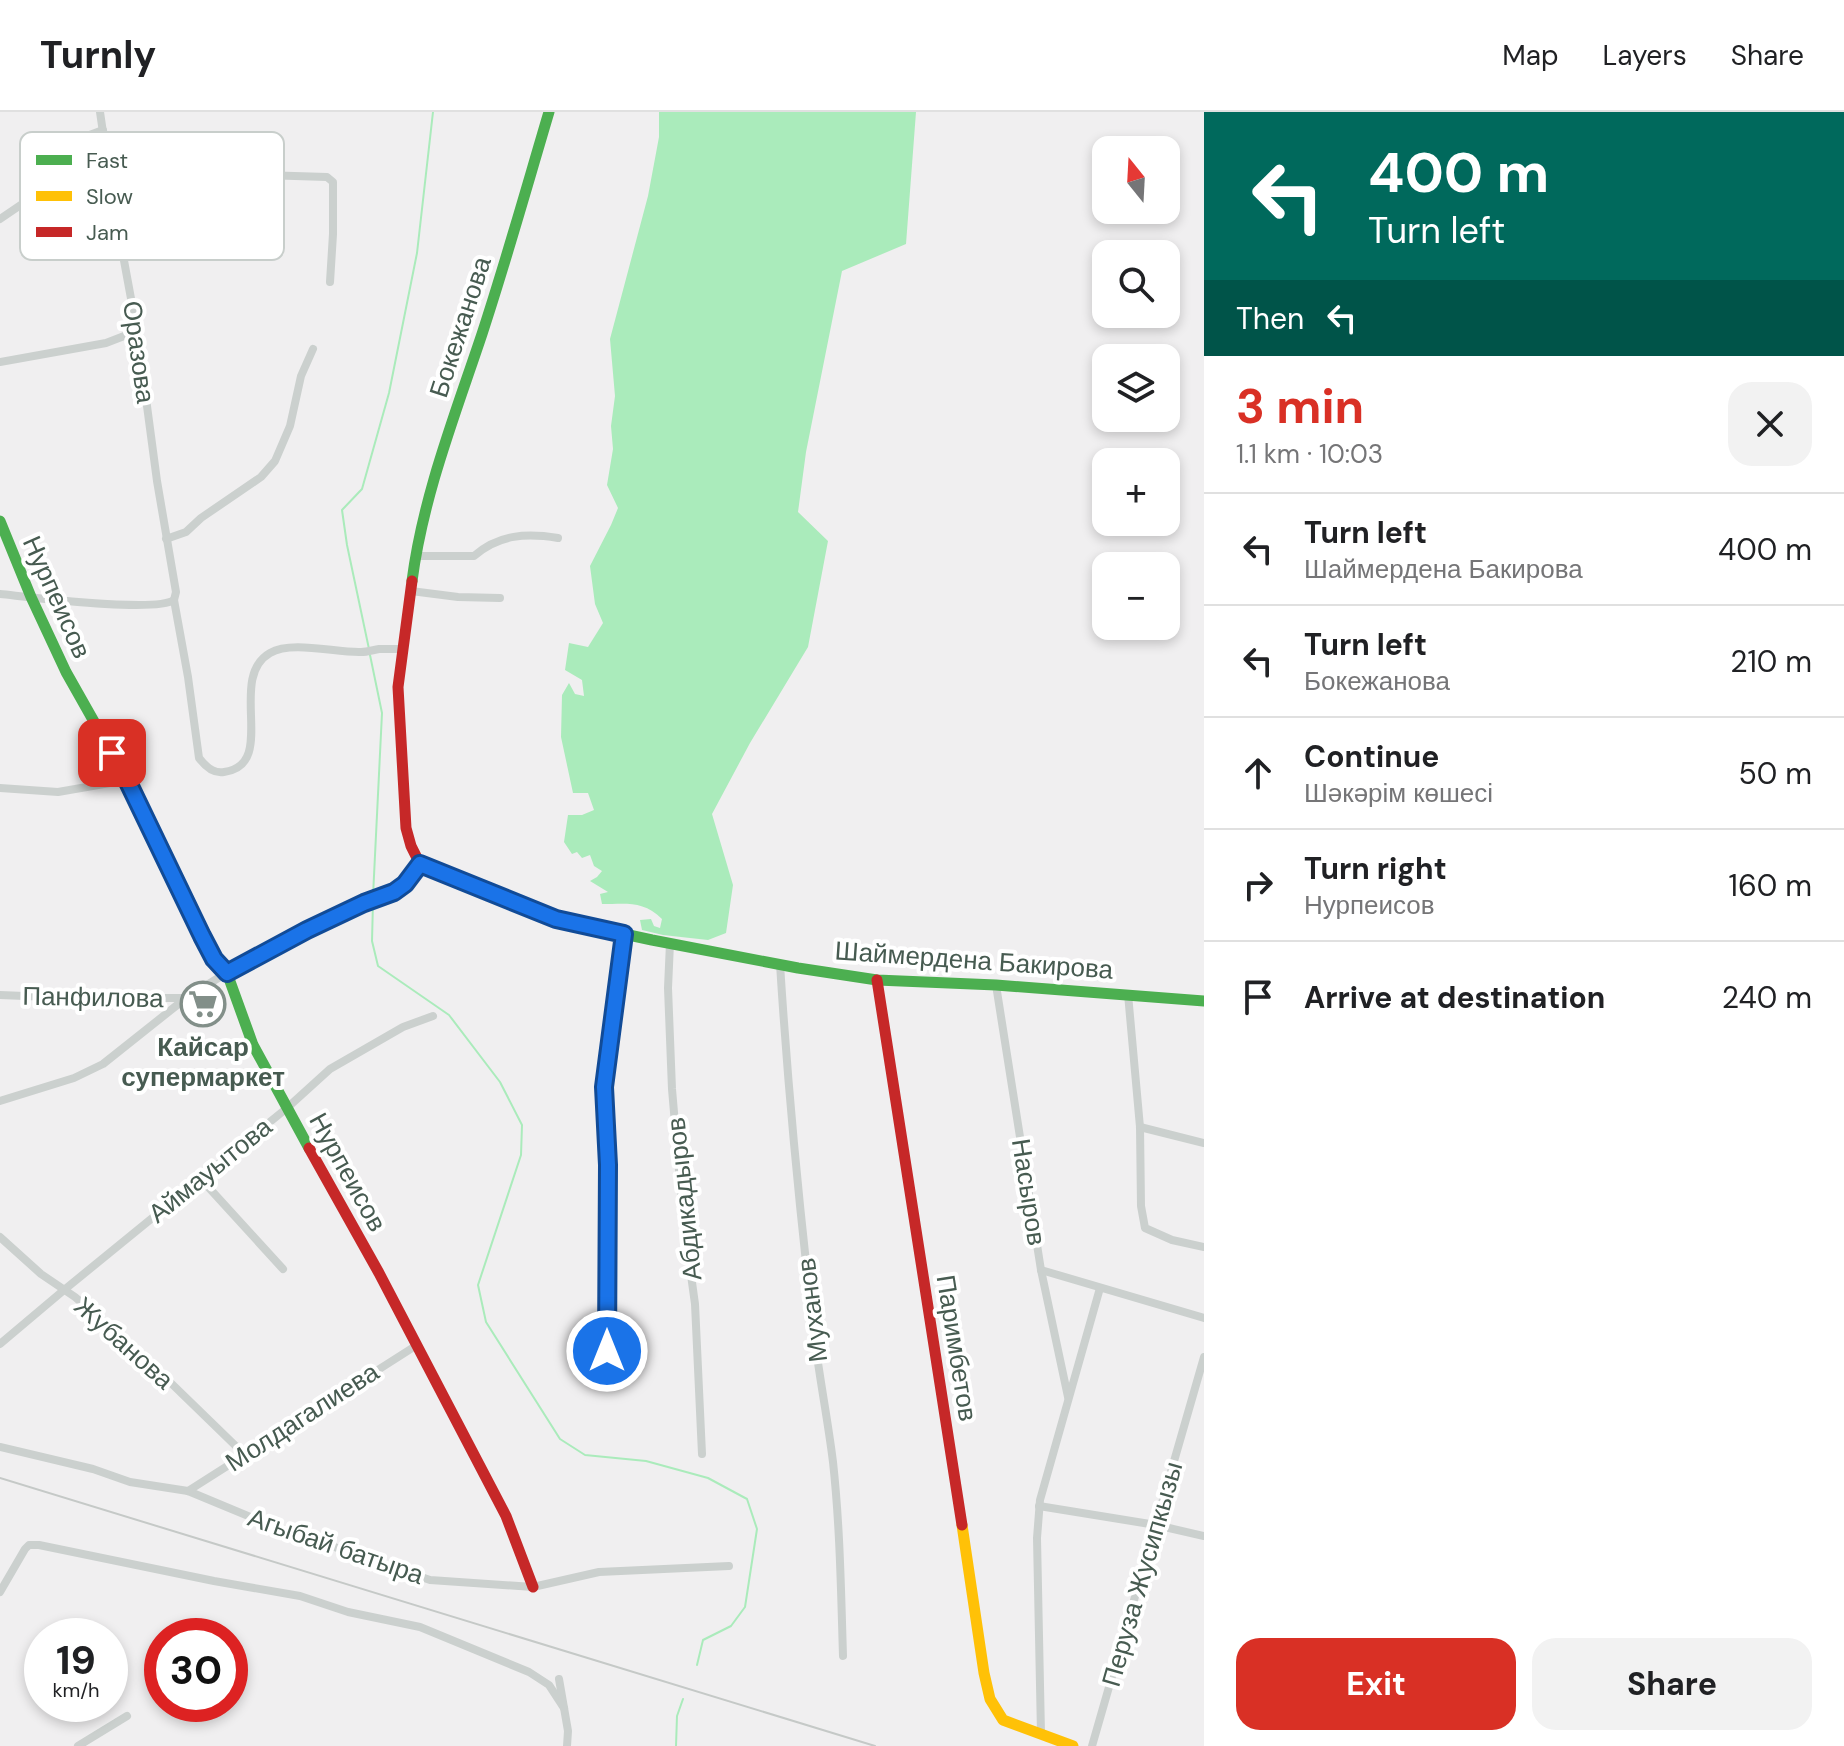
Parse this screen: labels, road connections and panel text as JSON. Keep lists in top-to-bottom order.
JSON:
{
  "streets": {
    "street": [
      "Бокежанова",
      "Оразова",
      "Нурпеисов",
      "Шаймердена Бакирова",
      "Панфилова",
      "Аймауытова",
      "Насыров",
      "Абдикадыров",
      "Муханов",
      "Жубанова",
      "Паримбетов",
      "Молдагалиева",
      "Агыбай батыра",
      "Перуза Жусипкызы"
    ]
  },
  "crossings": [
    ["Бокежанова", "Оразова"],
    ["Бокежанова", "Шаймердена Бакирова"],
    ["Нурпеисов", "Аймауытова"],
    ["Нурпеисов", "Молдагалиева"],
    ["Нурпеисов", "Агыбай батыра"],
    ["Шаймердена Бакирова", "Насыров"],
    ["Шаймердена Бакирова", "Абдикадыров"],
    ["Шаймердена Бакирова", "Муханов"],
    ["Шаймердена Бакирова", "Паримбетов"],
    ["Аймауытова", "Жубанова"],
    ["Жубанова", "Молдагалиева"],
    ["Молдагалиева", "Агыбай батыра"]
  ],
  "places": {
    "supermarket": ["Кайсар супермаркет"]
  },
  "legend": ["Fast", "Slow", "Jam"],
  "north": "top",
  "page": {
    "header": "Turnly",
    "nav": ["Map", "Layers", "Share"],
    "turn": ["400 m", "Turn left"],
    "map_buttons": ["+", "−"],
    "then": "Then",
    "heading": ["3 min", "1.1 km · 10:03"],
    "list": [
      {
        "name": "Turn left",
        "note": "Шаймердена Бакирова",
        "value": "400 m"
      },
      {
        "name": "Turn left",
        "note": "Бокежанова",
        "value": "210 m"
      },
      {
        "name": "Continue",
        "note": "Шәкәрім көшесі",
        "value": "50 m"
      },
      {
        "name": "Turn right",
        "note": "Нурпеисов",
        "value": "160 m"
      },
      {
        "name": "Arrive at destination",
        "value": "240 m"
      }
    ],
    "speed": "19 km/h",
    "limit": "30",
    "buttons": ["Exit", "Share"]
  }
}
